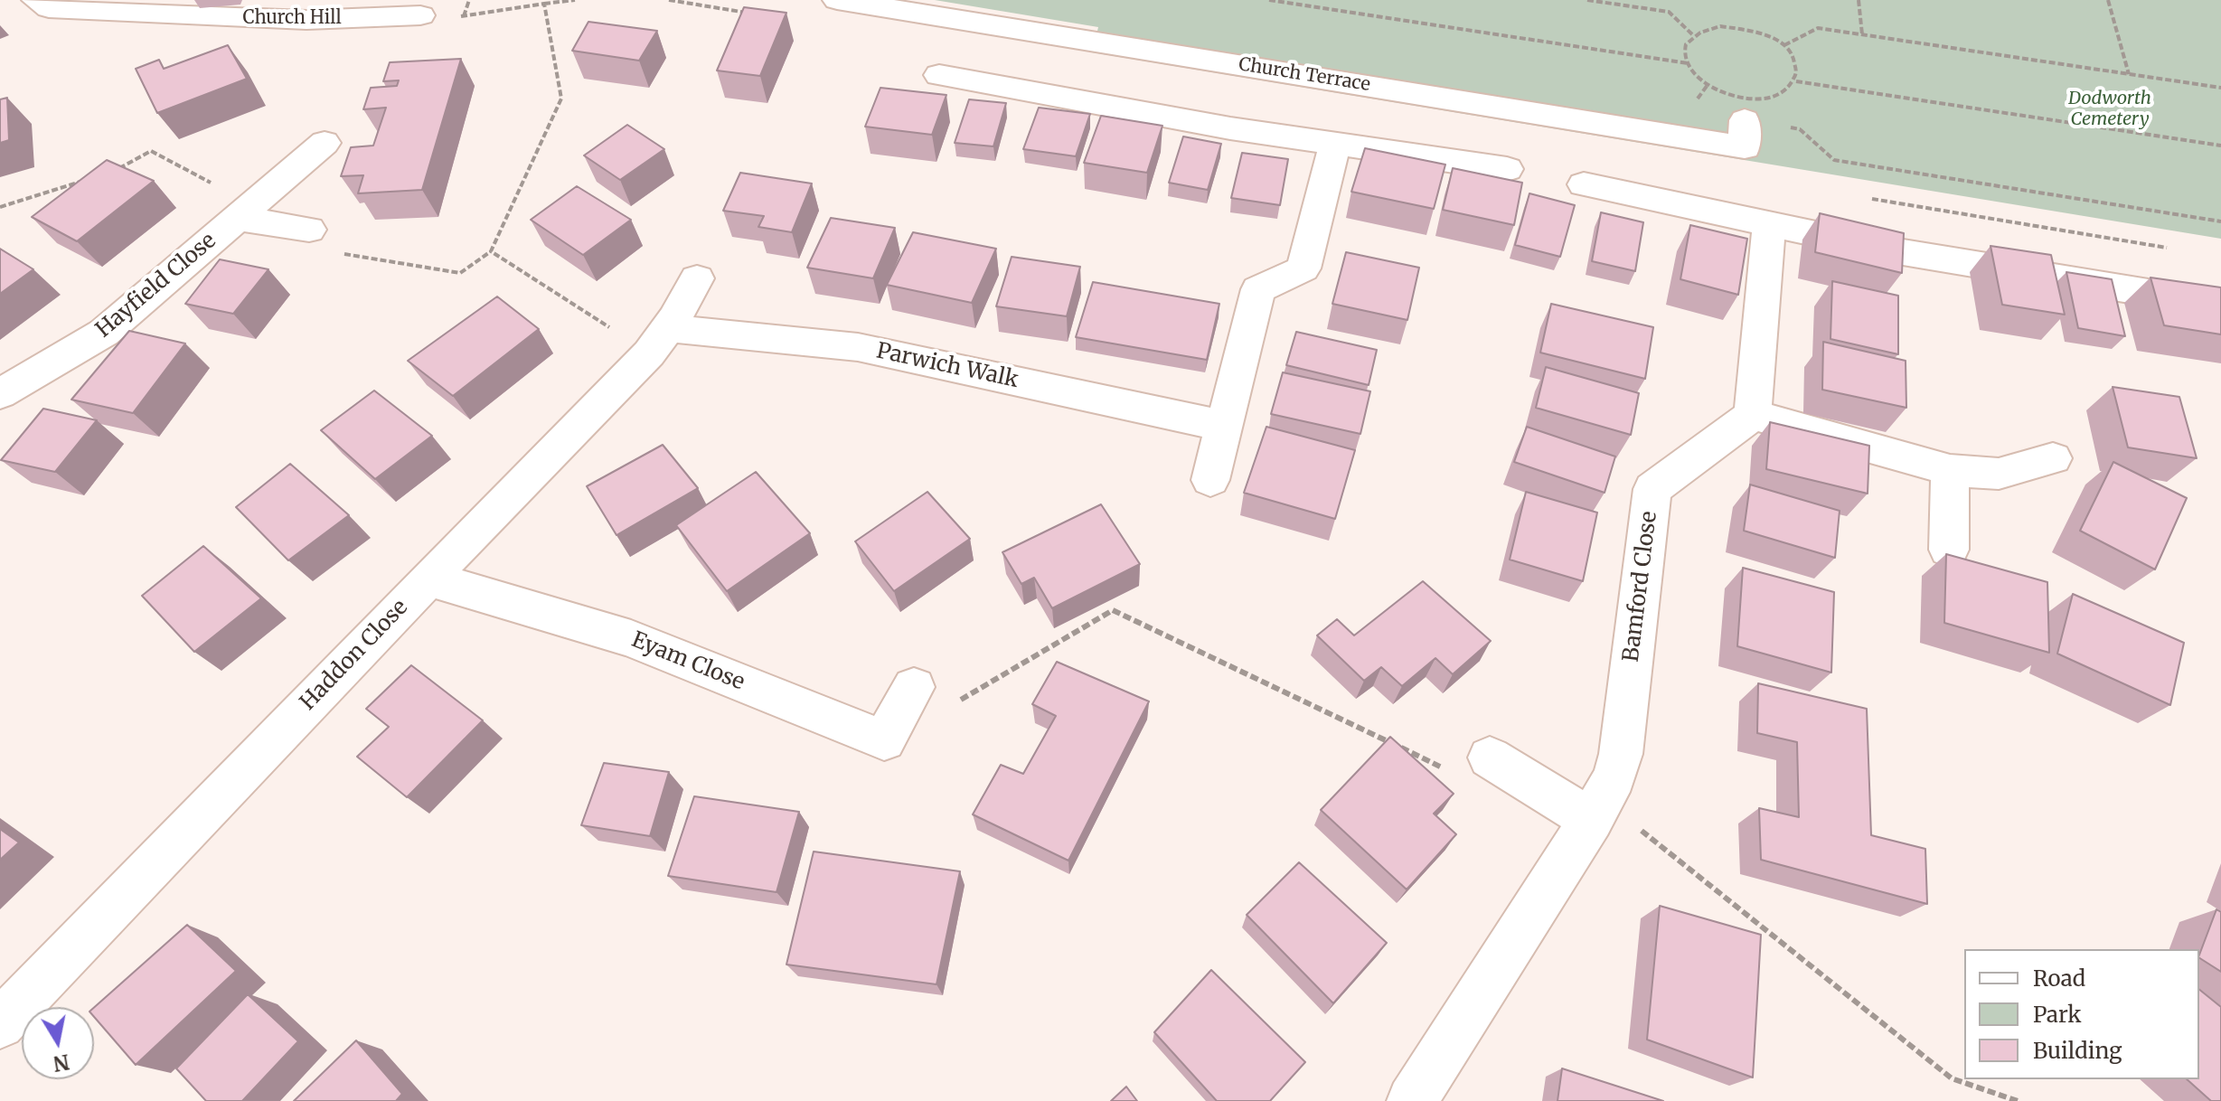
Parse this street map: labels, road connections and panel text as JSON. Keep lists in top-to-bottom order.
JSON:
{
  "streets": {
    "street": [
      "Church Hill",
      "Church Terrace",
      "Hayfield Close",
      "Parwich Walk",
      "Bamford Close",
      "Haddon Close",
      "Eyam Close"
    ]
  },
  "crossings": [
    ["Parwich Walk", "Haddon Close"],
    ["Haddon Close", "Eyam Close"]
  ],
  "parks": ["Dodworth Cemetery"],
  "legend": ["Road", "Park", "Building"],
  "north": "bottom"
}
